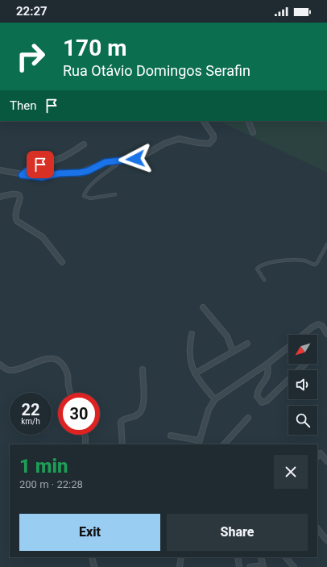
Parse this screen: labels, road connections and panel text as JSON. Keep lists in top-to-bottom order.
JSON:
{
  "north": "bottom left",
  "page": {
    "status": "22:27",
    "turn": ["170 m", "Rua Otávio Domingos Serafin"],
    "then": "Then",
    "speed": "22 km/h",
    "limit": "30",
    "heading": ["1 min", "200 m · 22:28"],
    "buttons": ["Exit", "Share"]
  }
}
